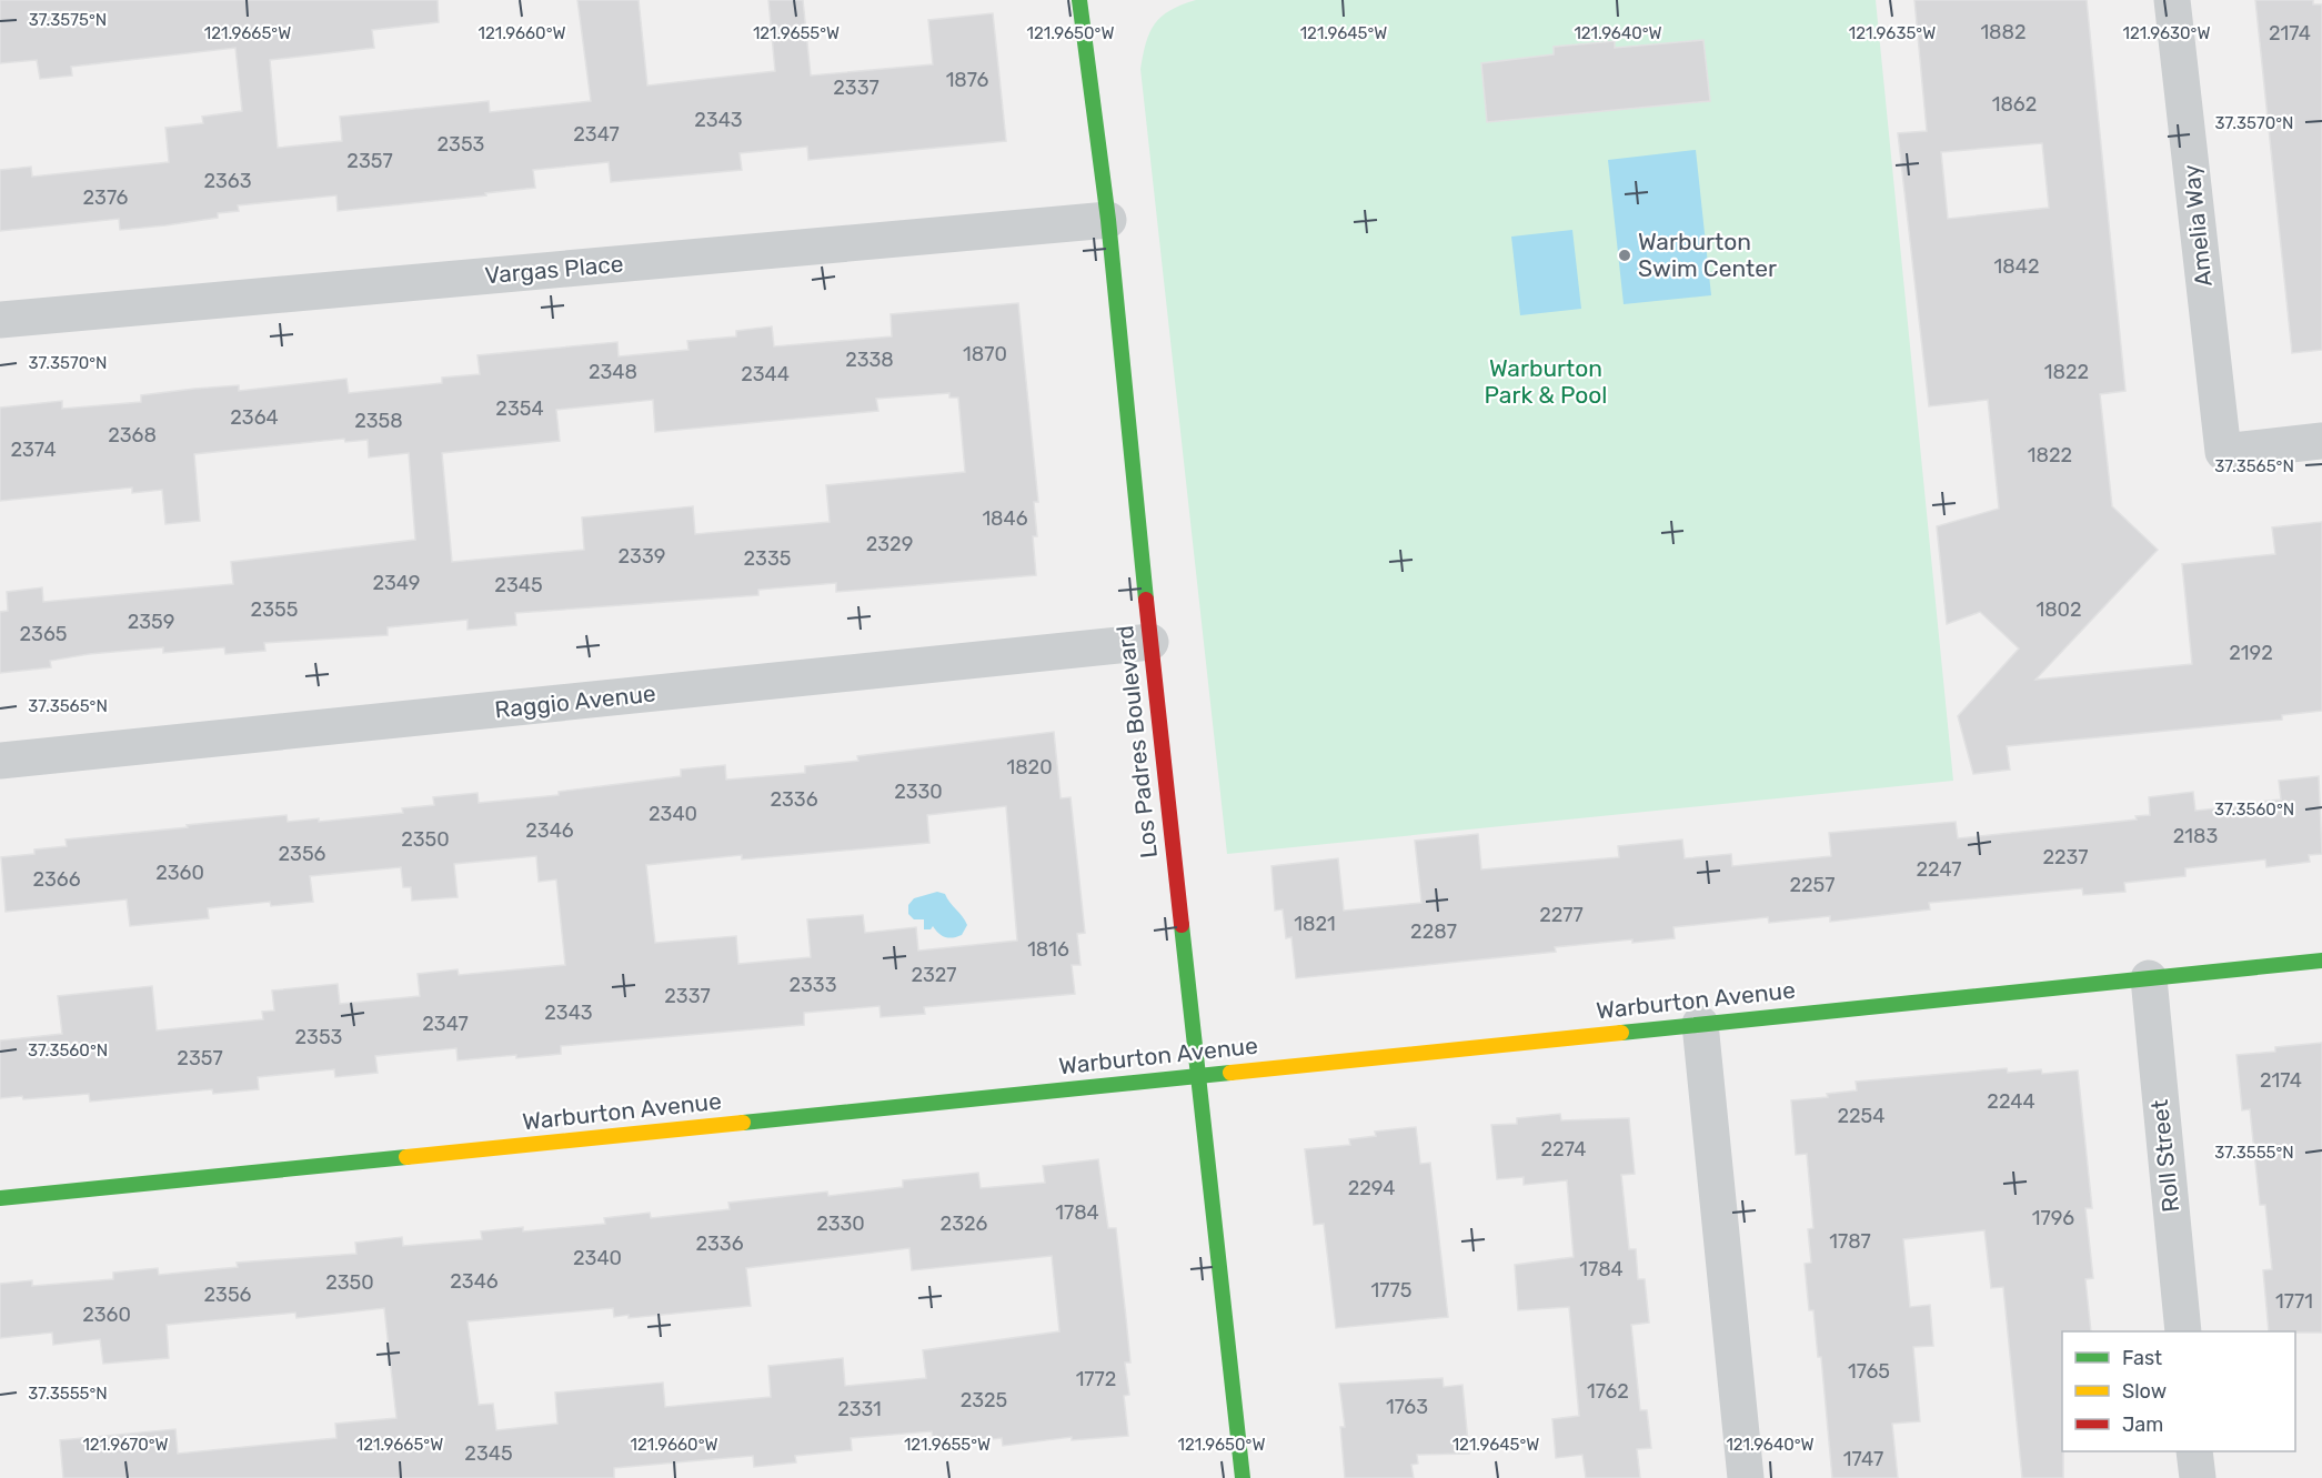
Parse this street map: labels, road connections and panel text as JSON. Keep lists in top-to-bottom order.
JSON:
{
  "streets": {
    "street": [
      "Amelia Way",
      "Vargas Place",
      "Raggio Avenue",
      "Los Padres Boulevard",
      "Warburton Avenue",
      "Roll Street"
    ]
  },
  "crossings": [
    ["Vargas Place", "Los Padres Boulevard"],
    ["Raggio Avenue", "Los Padres Boulevard"],
    ["Los Padres Boulevard", "Warburton Avenue"],
    ["Warburton Avenue", "Roll Street"]
  ],
  "parks": ["Warburton Park & Pool"],
  "places": ["Warburton Swim Center"],
  "house_numbers": [
    "1882",
    "2174",
    "1876",
    "2337",
    "1862",
    "2343",
    "2347",
    "2353",
    "2357",
    "2363",
    "2376",
    "1842",
    "1870",
    "2338",
    "2348",
    "1822",
    "2344",
    "2354",
    "2364",
    "2358",
    "2368",
    "2374",
    "1822",
    "1846",
    "2329",
    "2339",
    "2335",
    "2349",
    "2345",
    "2355",
    "1802",
    "2359",
    "2365",
    "2192",
    "1820",
    "2330",
    "2336",
    "2340",
    "2346",
    "2183",
    "2350",
    "2356",
    "2237",
    "2247",
    "2360",
    "2366",
    "2257",
    "2277",
    "1821",
    "2287",
    "1816",
    "2327",
    "2333",
    "2337",
    "2343",
    "2347",
    "2353",
    "2357",
    "2174",
    "2244",
    "2254",
    "2274",
    "2294",
    "1784",
    "1796",
    "2330",
    "2326",
    "1787",
    "2336",
    "2340",
    "1784",
    "2346",
    "2350",
    "1775",
    "2356",
    "1771",
    "2360",
    "1765",
    "1772",
    "1762",
    "2325",
    "1763",
    "2331",
    "2345",
    "1747"
  ],
  "legend": ["Fast", "Slow", "Jam"],
  "coordinates": [
    "37.3575°N",
    "121.9665°W",
    "121.9660°W",
    "121.9655°W",
    "121.9650°W",
    "121.9645°W",
    "121.9640°W",
    "121.9635°W",
    "121.9630°W",
    "37.3570°N",
    "37.3565°N",
    "37.3560°N",
    "37.3555°N",
    "121.9670°W"
  ]
}
